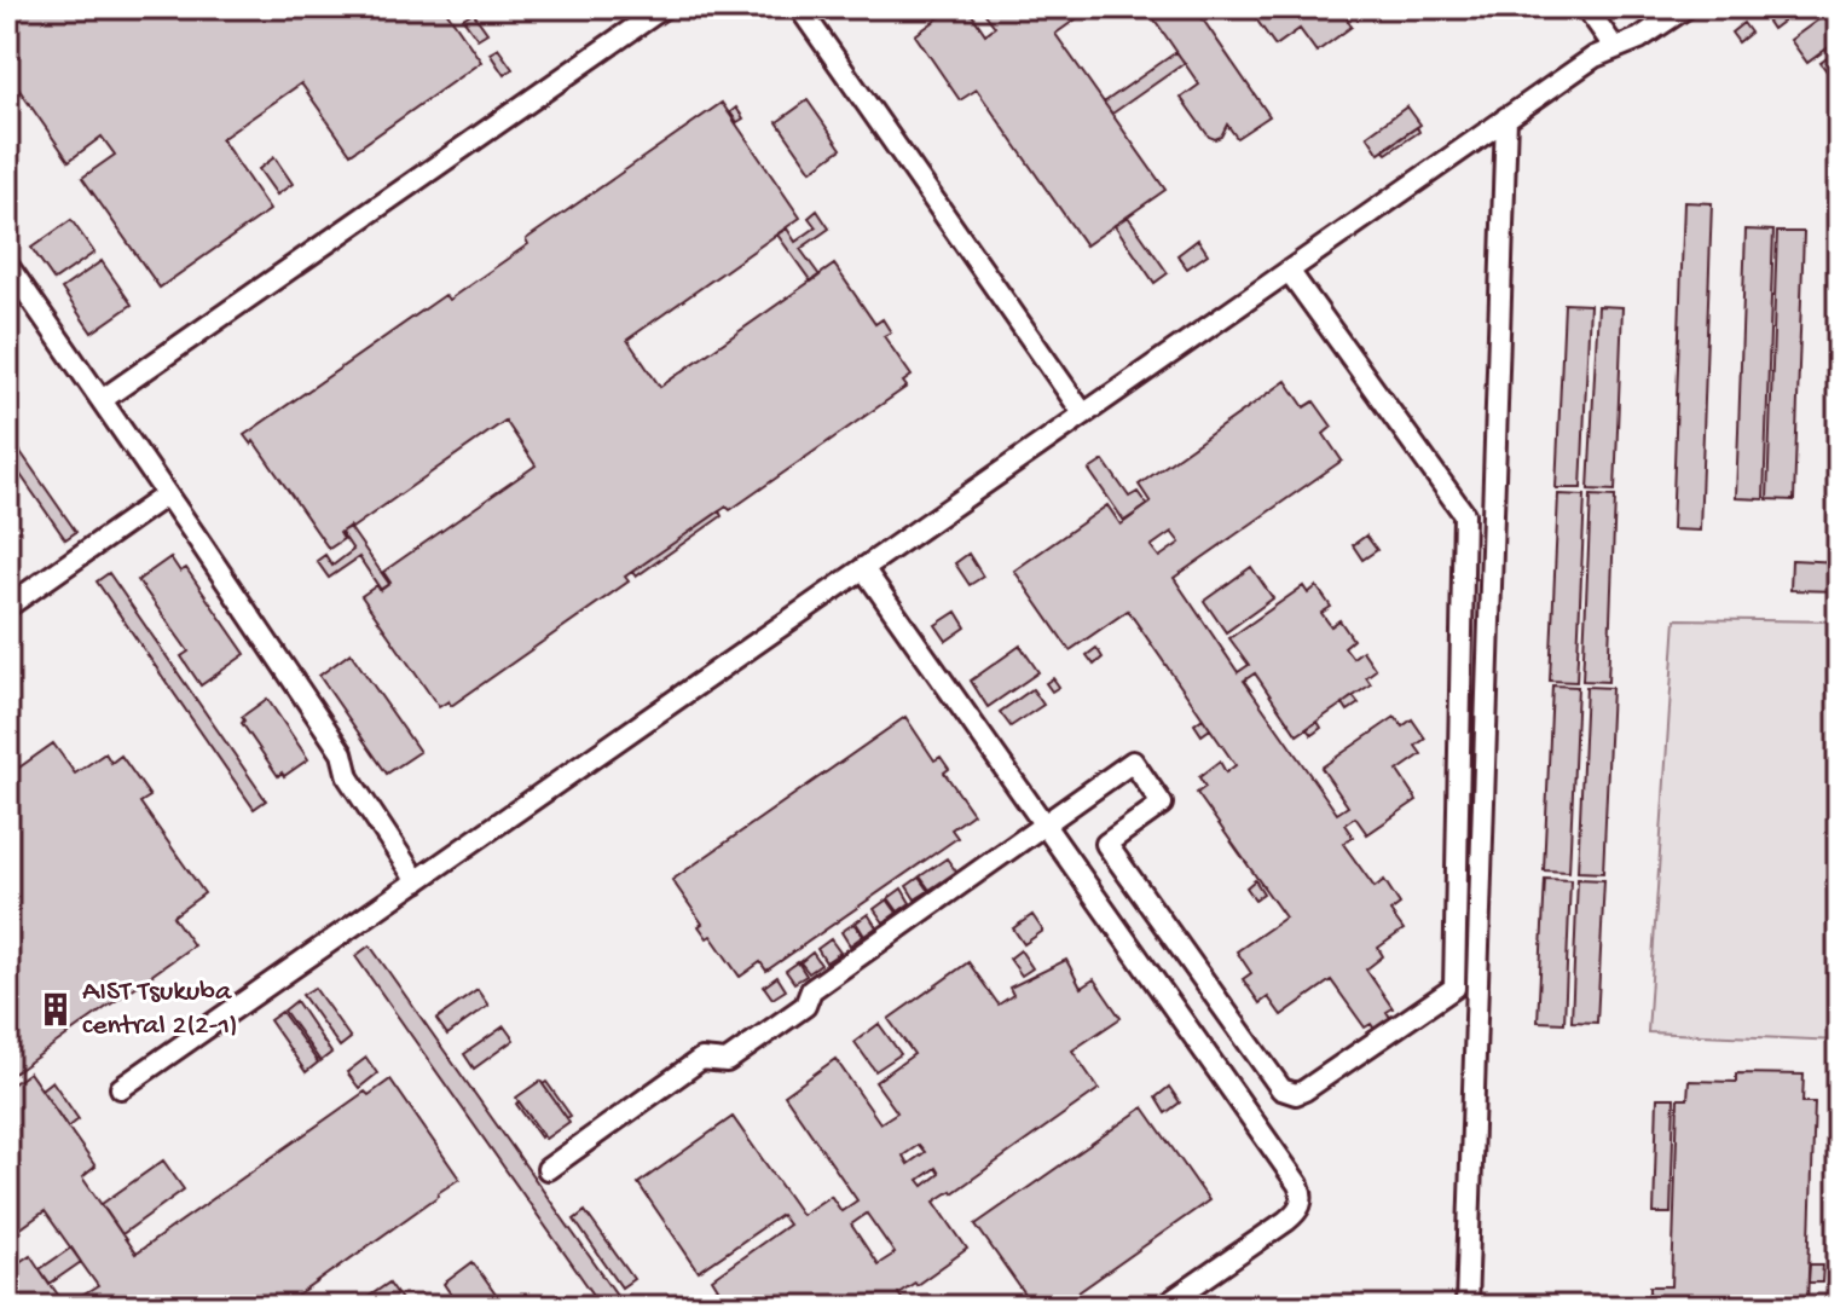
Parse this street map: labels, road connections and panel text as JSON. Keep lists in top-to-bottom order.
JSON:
{
  "places": {
    "building": ["AIST Tsukuba central 2(2-1)"]
  }
}
